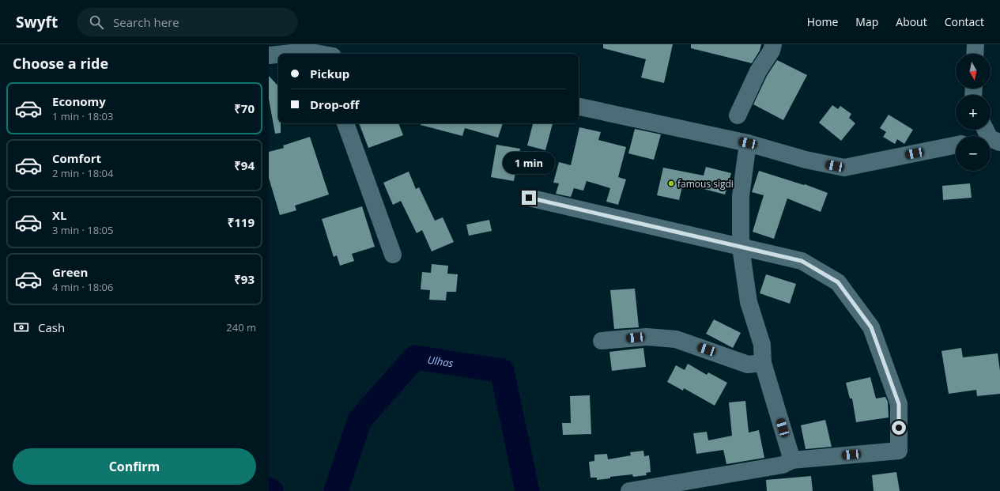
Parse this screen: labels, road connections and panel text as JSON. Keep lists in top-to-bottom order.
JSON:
{
  "water": ["Ulhas"],
  "places": ["famous sigdi"],
  "north": "bottom",
  "page": {
    "header": "Swyft",
    "search": "Search here",
    "nav": [
      "Home",
      "Map",
      "About",
      "Contact"
    ],
    "heading": "Choose a ride",
    "map_buttons": ["+", "−"],
    "banner": ["Pickup", "Drop-off"],
    "list": [
      {
        "name": "Economy",
        "note": "1 min · 18:03",
        "value": "₹70"
      },
      {
        "name": "Comfort",
        "note": "2 min · 18:04",
        "value": "₹94"
      },
      {
        "name": "XL",
        "note": "3 min · 18:05",
        "value": "₹119"
      },
      {
        "name": "Green",
        "note": "4 min · 18:06",
        "value": "₹93"
      }
    ],
    "bubble": "1 min",
    "pay": ["Cash", "240 m"],
    "buttons": "Confirm"
  }
}
